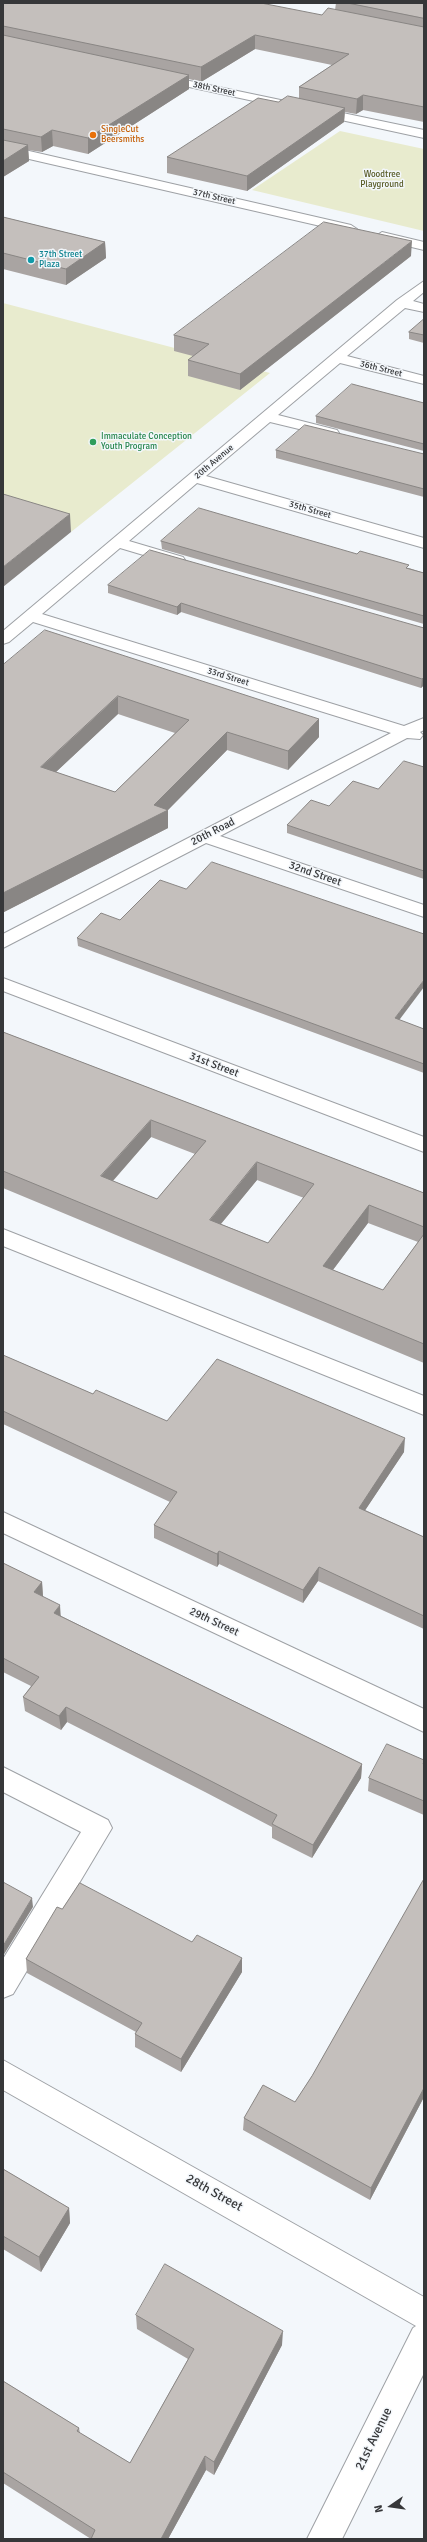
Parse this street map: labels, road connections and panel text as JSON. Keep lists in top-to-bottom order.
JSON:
{
  "streets": {
    "street": [
      "38th Street",
      "37th Street",
      "36th Street",
      "20th Avenue",
      "35th Street",
      "33rd Street",
      "20th Road",
      "32nd Street",
      "31st Street",
      "29th Street",
      "28th Street",
      "21st Avenue"
    ]
  },
  "crossings": [
    ["36th Street", "20th Avenue"],
    ["20th Avenue", "35th Street"],
    ["20th Avenue", "33rd Street"],
    ["33rd Street", "20th Road"],
    ["20th Road", "32nd Street"]
  ],
  "parks": ["Woodtree Playground"],
  "places": ["SingleCut Beersmiths", "37th Street Plaza", "Immaculate Conception Youth Program"],
  "north": "left"
}
